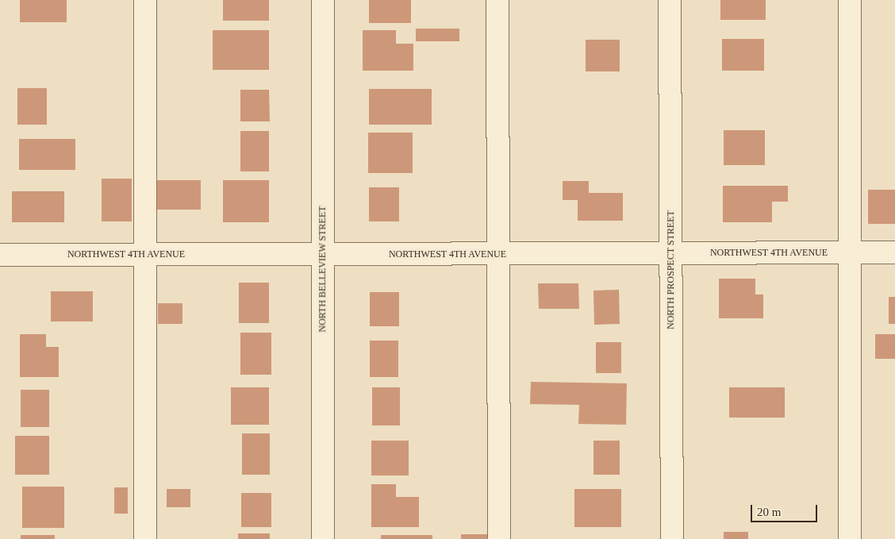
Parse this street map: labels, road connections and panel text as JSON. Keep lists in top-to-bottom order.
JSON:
{
  "streets": {
    "street": ["NORTHWEST 4TH AVENUE", "NORTH BELLEVIEW STREET", "NORTH PROSPECT STREET"]
  },
  "crossings": [
    ["NORTHWEST 4TH AVENUE", "NORTH BELLEVIEW STREET"],
    ["NORTHWEST 4TH AVENUE", "NORTH PROSPECT STREET"]
  ],
  "scale_bar": "20 m"
}
